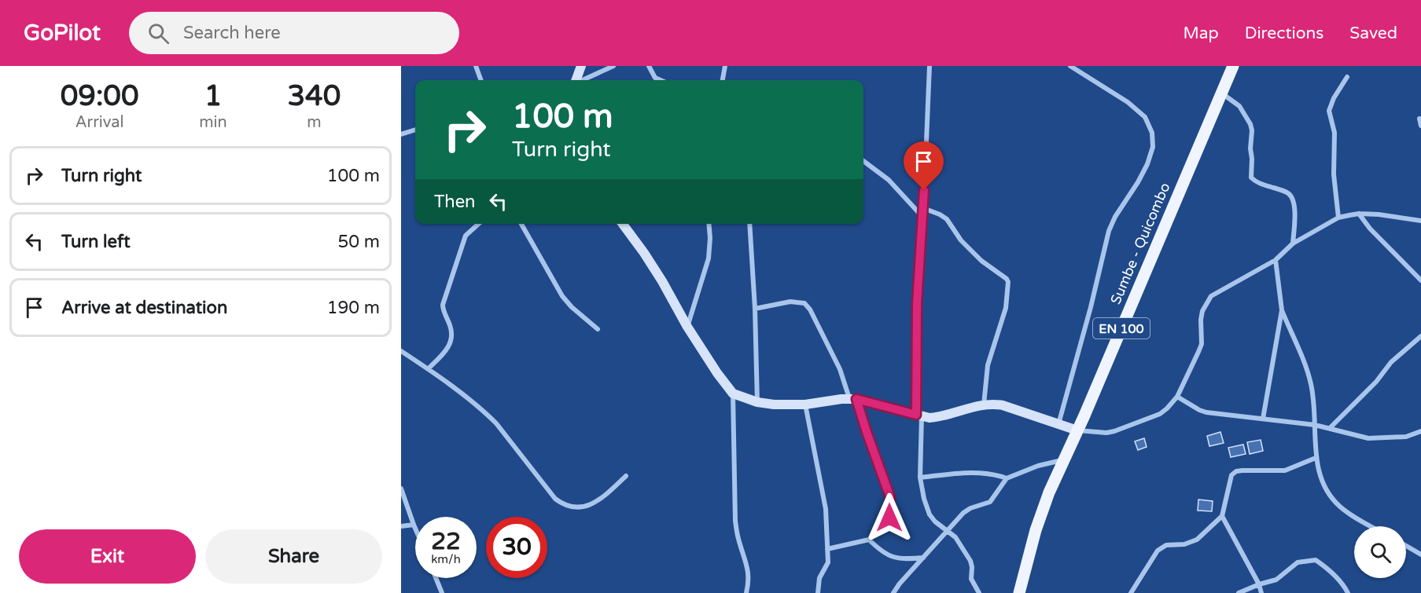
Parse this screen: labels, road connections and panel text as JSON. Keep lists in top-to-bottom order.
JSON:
{
  "streets": {
    "main road": ["Sumbe - Quicombo", "EN 100"]
  },
  "page": {
    "header": "GoPilot",
    "search": "Search here",
    "nav": ["Map", "Directions", "Saved"],
    "eta": [
      "09:00",
      "Arrival",
      "1",
      "min",
      "340",
      "m"
    ],
    "turn": ["100 m", "Turn right"],
    "list": [
      {
        "name": "Turn right",
        "value": "100 m"
      },
      {
        "name": "Turn left",
        "value": "50 m"
      },
      {
        "name": "Arrive at destination",
        "value": "190 m"
      }
    ],
    "then": "Then",
    "speed": "22 km/h",
    "limit": "30",
    "buttons": ["Exit", "Share"]
  }
}
